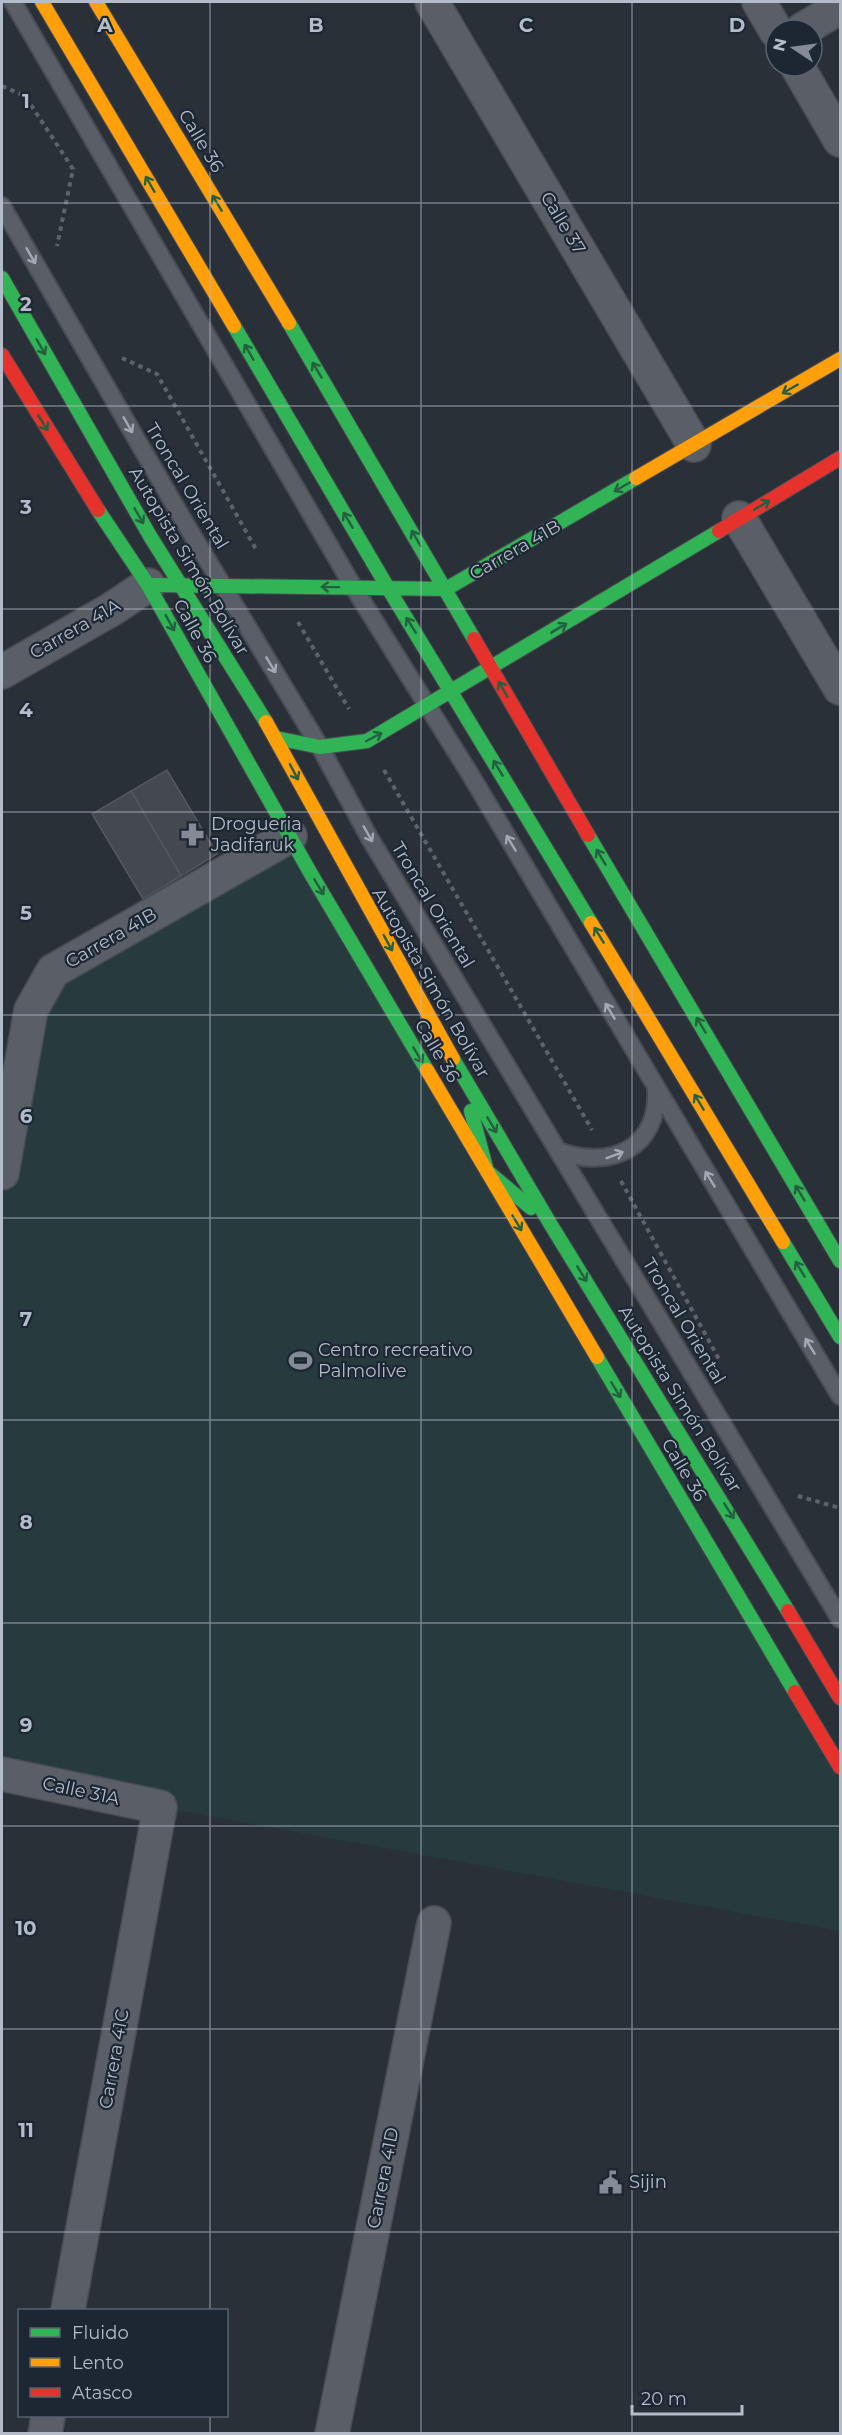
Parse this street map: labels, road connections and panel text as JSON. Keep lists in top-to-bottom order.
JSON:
{
  "streets": {
    "main road": ["Calle 36", "Carrera 41B", "Autopista Simón Bolívar"],
    "street": [
      "Calle 37",
      "Carrera 41A",
      "Calle 31A",
      "Carrera 41C",
      "Carrera 41D"
    ],
    "lane": ["Troncal Oriental"]
  },
  "crossings": [
    ["Calle 36", "Carrera 41B"],
    ["Calle 36", "Carrera 41A"],
    ["Calle 37", "Carrera 41B"],
    ["Calle 31A", "Carrera 41C"]
  ],
  "one_way": ["Autopista Simón Bolívar"],
  "places": {
    "pharmacy": ["Drogueria Jadifaruk"],
    "sports": ["Centro recreativo Palmolive"],
    "public building": ["Sijin"]
  },
  "legend": ["Fluido", "Lento", "Atasco"],
  "scale_bar": "20 m",
  "north": "left",
  "grid": {
    "columns": [
      "A",
      "B",
      "C",
      "D"
    ],
    "rows": [
      "1",
      "2",
      "3",
      "4",
      "5",
      "6",
      "7",
      "8",
      "9",
      "10",
      "11"
    ]
  }
}
